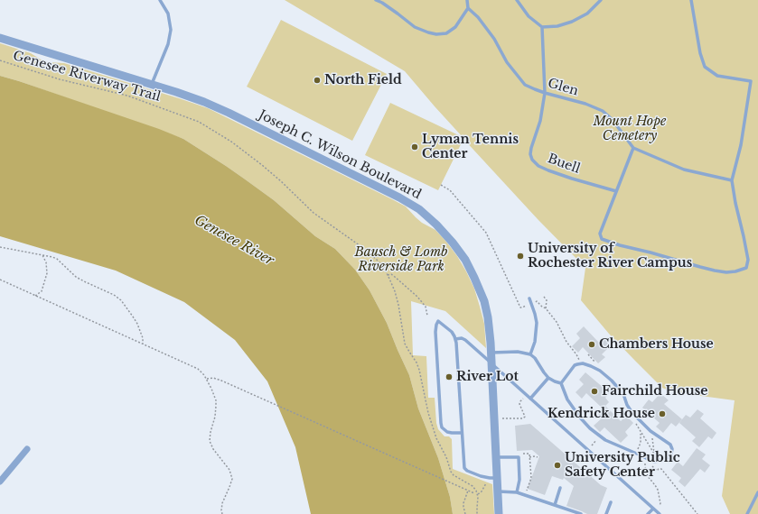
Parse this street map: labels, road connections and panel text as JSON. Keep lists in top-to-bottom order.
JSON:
{
  "streets": {
    "street": ["Joseph C. Wilson Boulevard"],
    "lane": ["Glen", "Buell"],
    "path": ["Genesee Riverway Trail"]
  },
  "crossings": [
    ["Glen", "Buell"]
  ],
  "water": ["Genesee River"],
  "parks": ["Mount Hope Cemetery", "Bausch & Lomb Riverside Park"],
  "places": [
    "North Field",
    "Lyman Tennis Center",
    "University of Rochester River Campus",
    "Chambers House",
    "River Lot",
    "Fairchild House",
    "Kendrick House",
    "University Public Safety Center"
  ]
}
